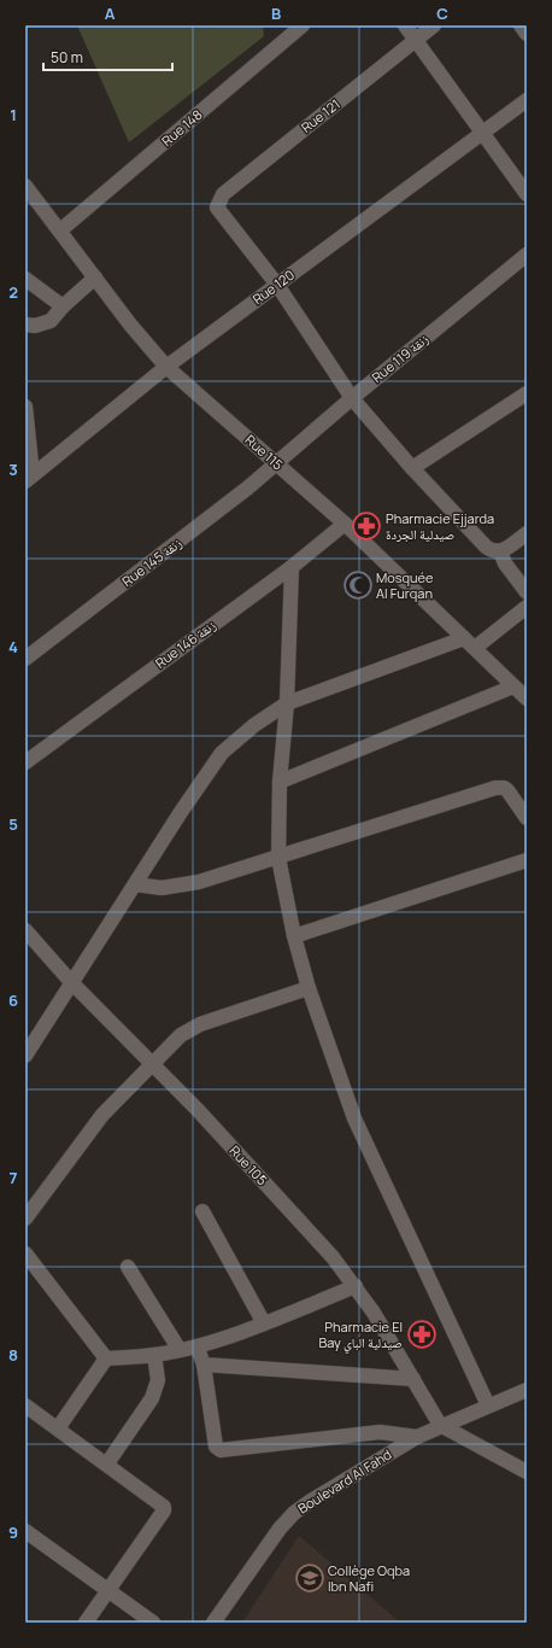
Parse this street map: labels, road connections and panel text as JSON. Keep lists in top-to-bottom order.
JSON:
{
  "streets": {
    "street": [
      "Rue 121",
      "Rue 148",
      "Rue 120",
      "Rue 119 زنقة",
      "Rue 115",
      "Rue 145 زنقة",
      "Rue 146 زنقة",
      "Rue 105",
      "Boulevard Al Fahd"
    ]
  },
  "crossings": [
    ["Rue 121", "Rue 120"],
    ["Rue 148", "Rue 115"],
    ["Rue 120", "Rue 115"],
    ["Rue 119 زنقة", "Rue 115"],
    ["Rue 119 زنقة", "Rue 145 زنقة"],
    ["Rue 115", "Rue 145 زنقة"],
    ["Rue 115", "Rue 146 زنقة"],
    ["Rue 105", "Boulevard Al Fahd"]
  ],
  "places": {
    "pharmacy": ["Pharmacie Ejjarda صيدلية الجردة", "Pharmacie El Bay صيدلية الباي"],
    "mosque": ["Mosquée Al Furqan"],
    "school or university": ["Collège Oqba Ibn Nafi"]
  },
  "scale_bar": "50 m",
  "grid": {
    "columns": ["A", "B", "C"],
    "rows": [
      "1",
      "2",
      "3",
      "4",
      "5",
      "6",
      "7",
      "8",
      "9"
    ]
  }
}
